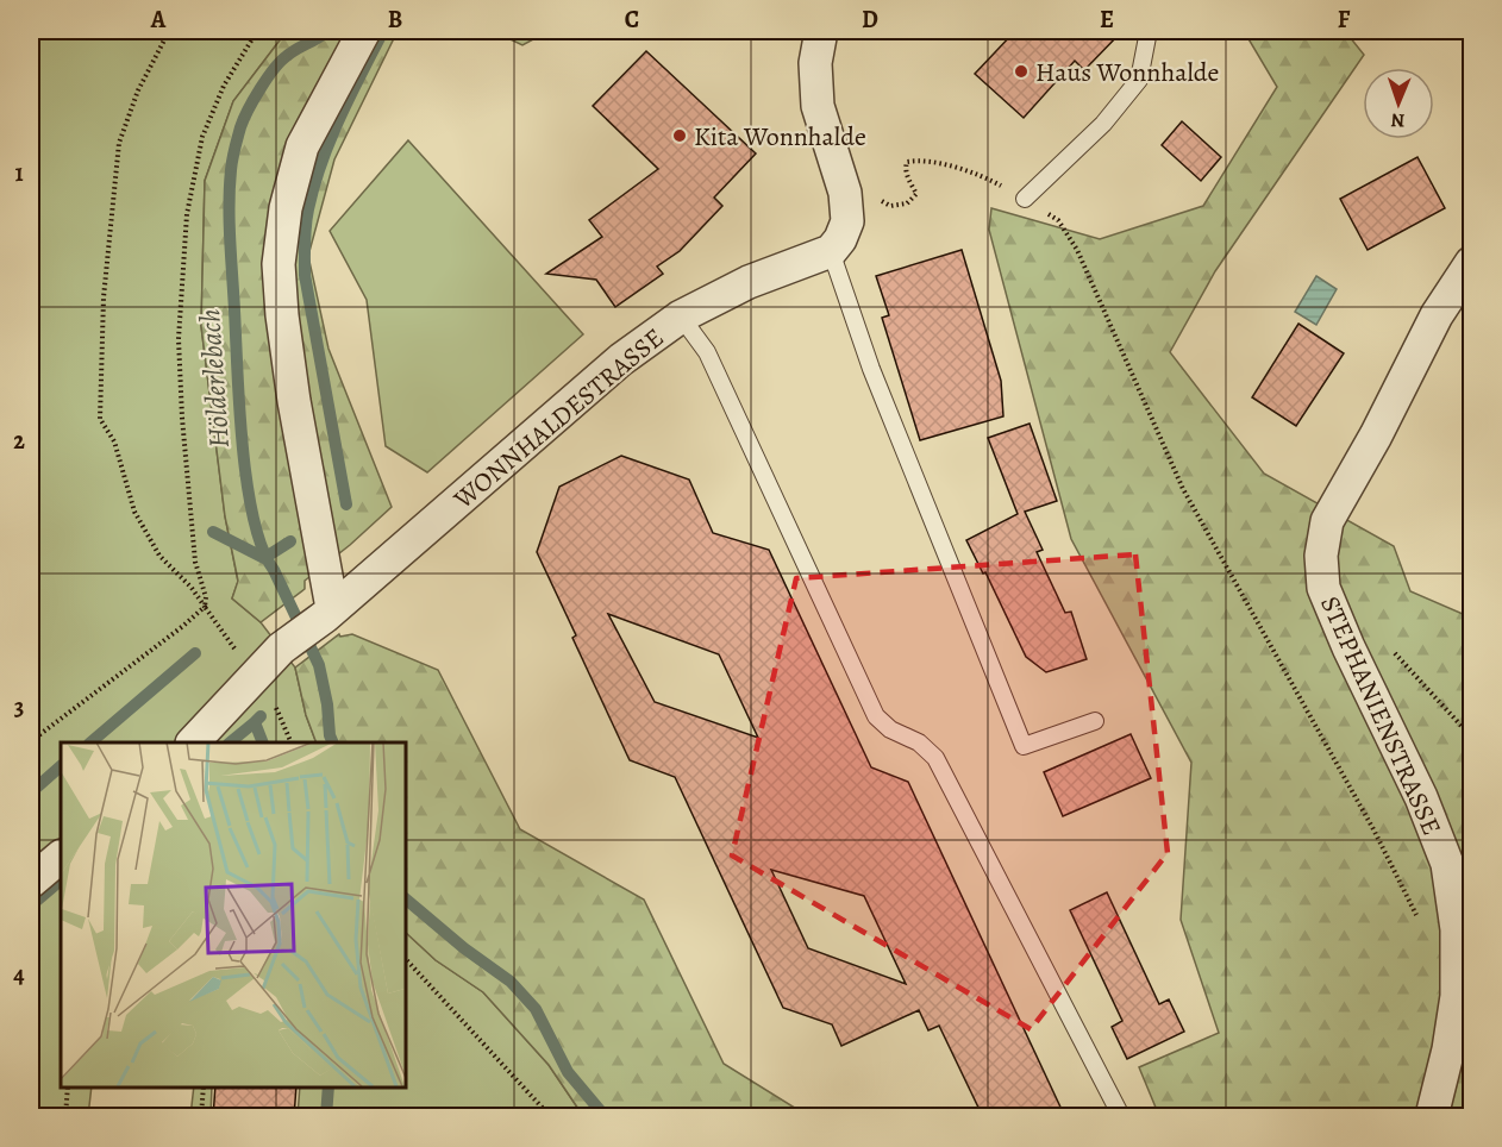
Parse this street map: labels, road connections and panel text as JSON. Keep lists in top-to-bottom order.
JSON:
{
  "streets": {
    "street": ["WONNHALDESTRASSE", "STEPHANIENSTRASSE"]
  },
  "water": ["Hölderlebach"],
  "places": ["Haus Wonnhalde", "Kita Wonnhalde"],
  "north": "bottom",
  "grid": {
    "columns": [
      "A",
      "B",
      "C",
      "D",
      "E",
      "F"
    ],
    "rows": [
      "1",
      "2",
      "3",
      "4"
    ]
  }
}
